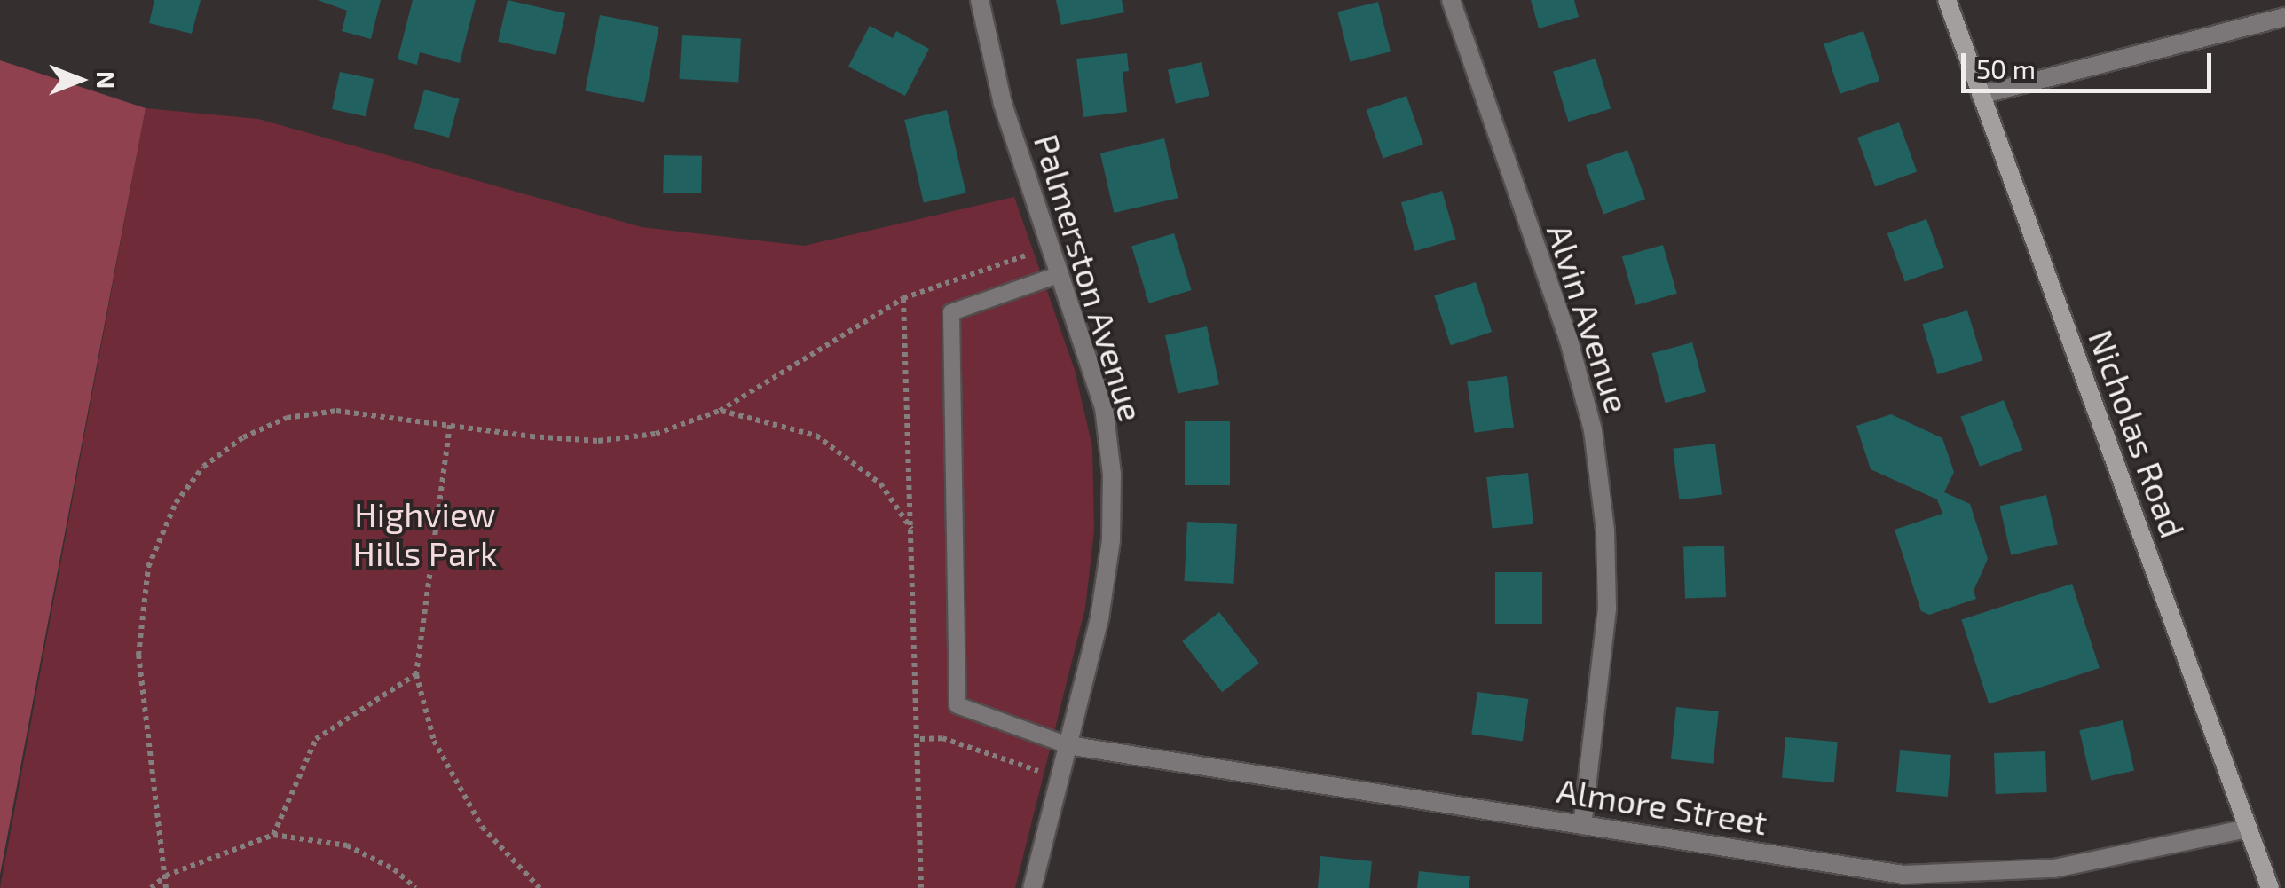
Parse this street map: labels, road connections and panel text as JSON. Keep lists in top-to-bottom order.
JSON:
{
  "streets": {
    "street": [
      "Palmerston Avenue",
      "Alvin Avenue",
      "Nicholas Road",
      "Almore Street"
    ]
  },
  "crossings": [
    ["Palmerston Avenue", "Almore Street"],
    ["Alvin Avenue", "Almore Street"],
    ["Nicholas Road", "Almore Street"]
  ],
  "parks": ["Highview Hills Park"],
  "scale_bar": "50 m",
  "north": "right"
}
